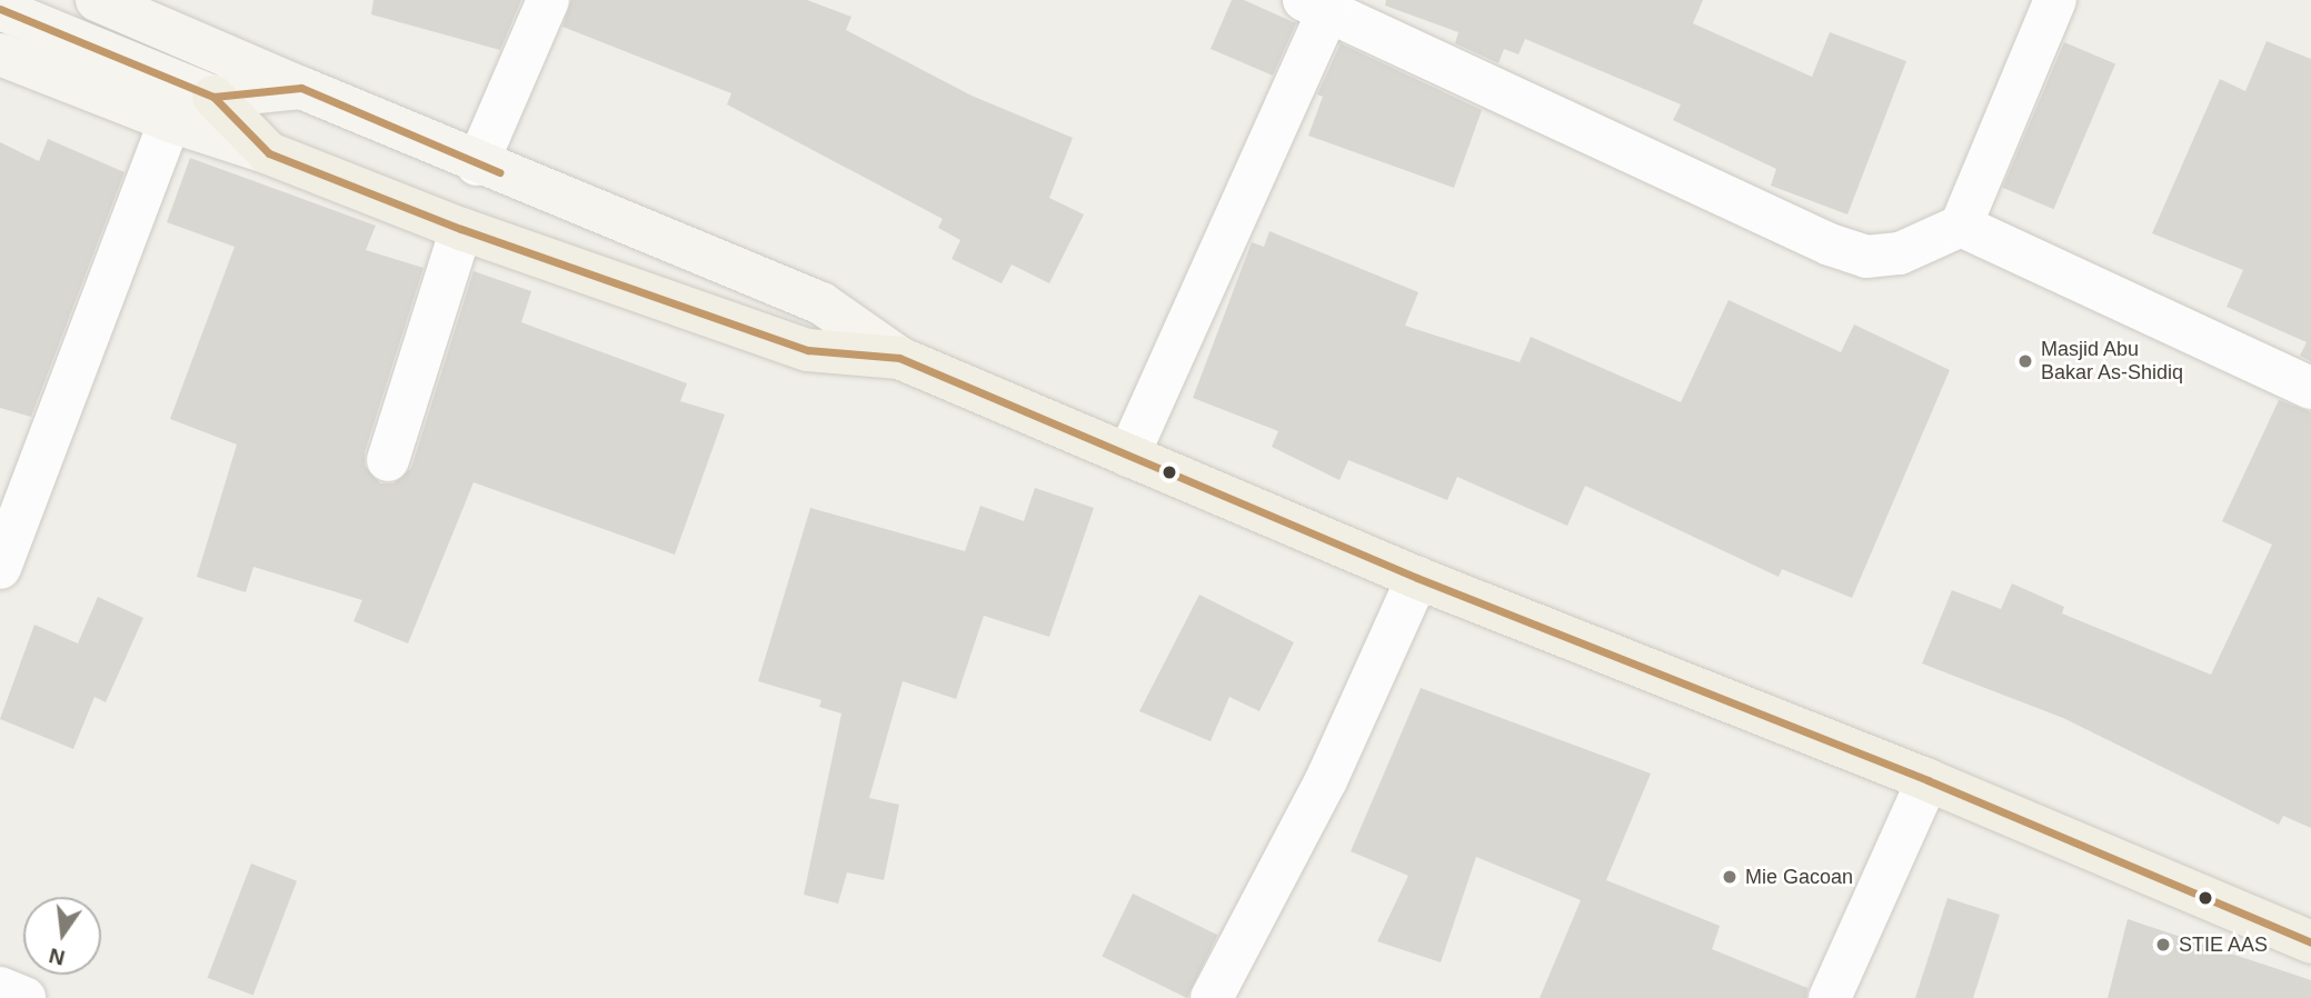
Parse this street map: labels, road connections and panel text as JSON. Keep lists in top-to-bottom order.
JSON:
{
  "places": ["Masjid Abu Bakar As-Shidiq", "Mie Gacoan", "STIE AAS"],
  "north": "bottom"
}
